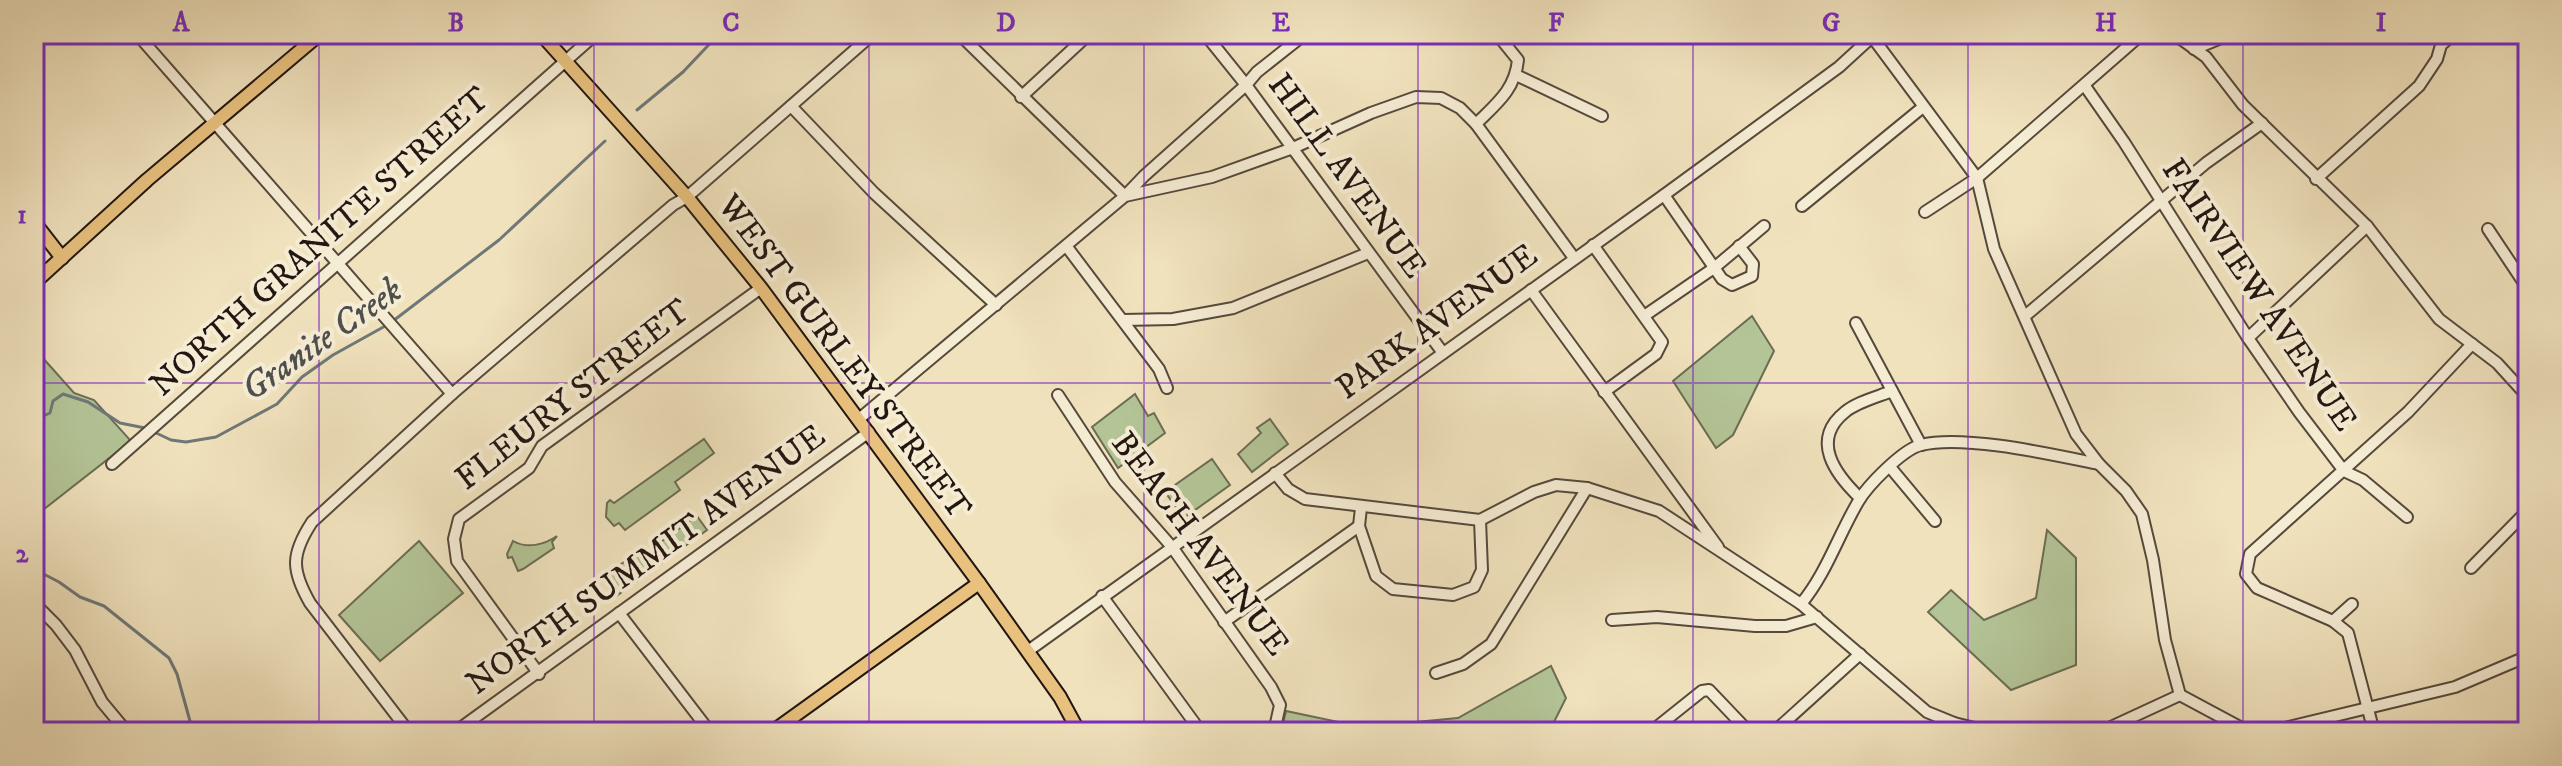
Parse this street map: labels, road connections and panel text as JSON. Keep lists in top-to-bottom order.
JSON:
{
  "streets": {
    "main road": ["WEST GURLEY STREET"],
    "street": [
      "HILL AVENUE",
      "NORTH GRANITE STREET",
      "FAIRVIEW AVENUE",
      "PARK AVENUE",
      "FLEURY STREET",
      "BEACH AVENUE",
      "NORTH SUMMIT AVENUE"
    ]
  },
  "crossings": [
    ["HILL AVENUE", "PARK AVENUE"],
    ["NORTH GRANITE STREET", "WEST GURLEY STREET"],
    ["PARK AVENUE", "WEST GURLEY STREET"],
    ["PARK AVENUE", "BEACH AVENUE"],
    ["WEST GURLEY STREET", "FLEURY STREET"],
    ["WEST GURLEY STREET", "NORTH SUMMIT AVENUE"],
    ["FLEURY STREET", "NORTH SUMMIT AVENUE"]
  ],
  "water": ["Granite Creek"],
  "grid": {
    "columns": [
      "A",
      "B",
      "C",
      "D",
      "E",
      "F",
      "G",
      "H",
      "I"
    ],
    "rows": ["1", "2"]
  }
}
